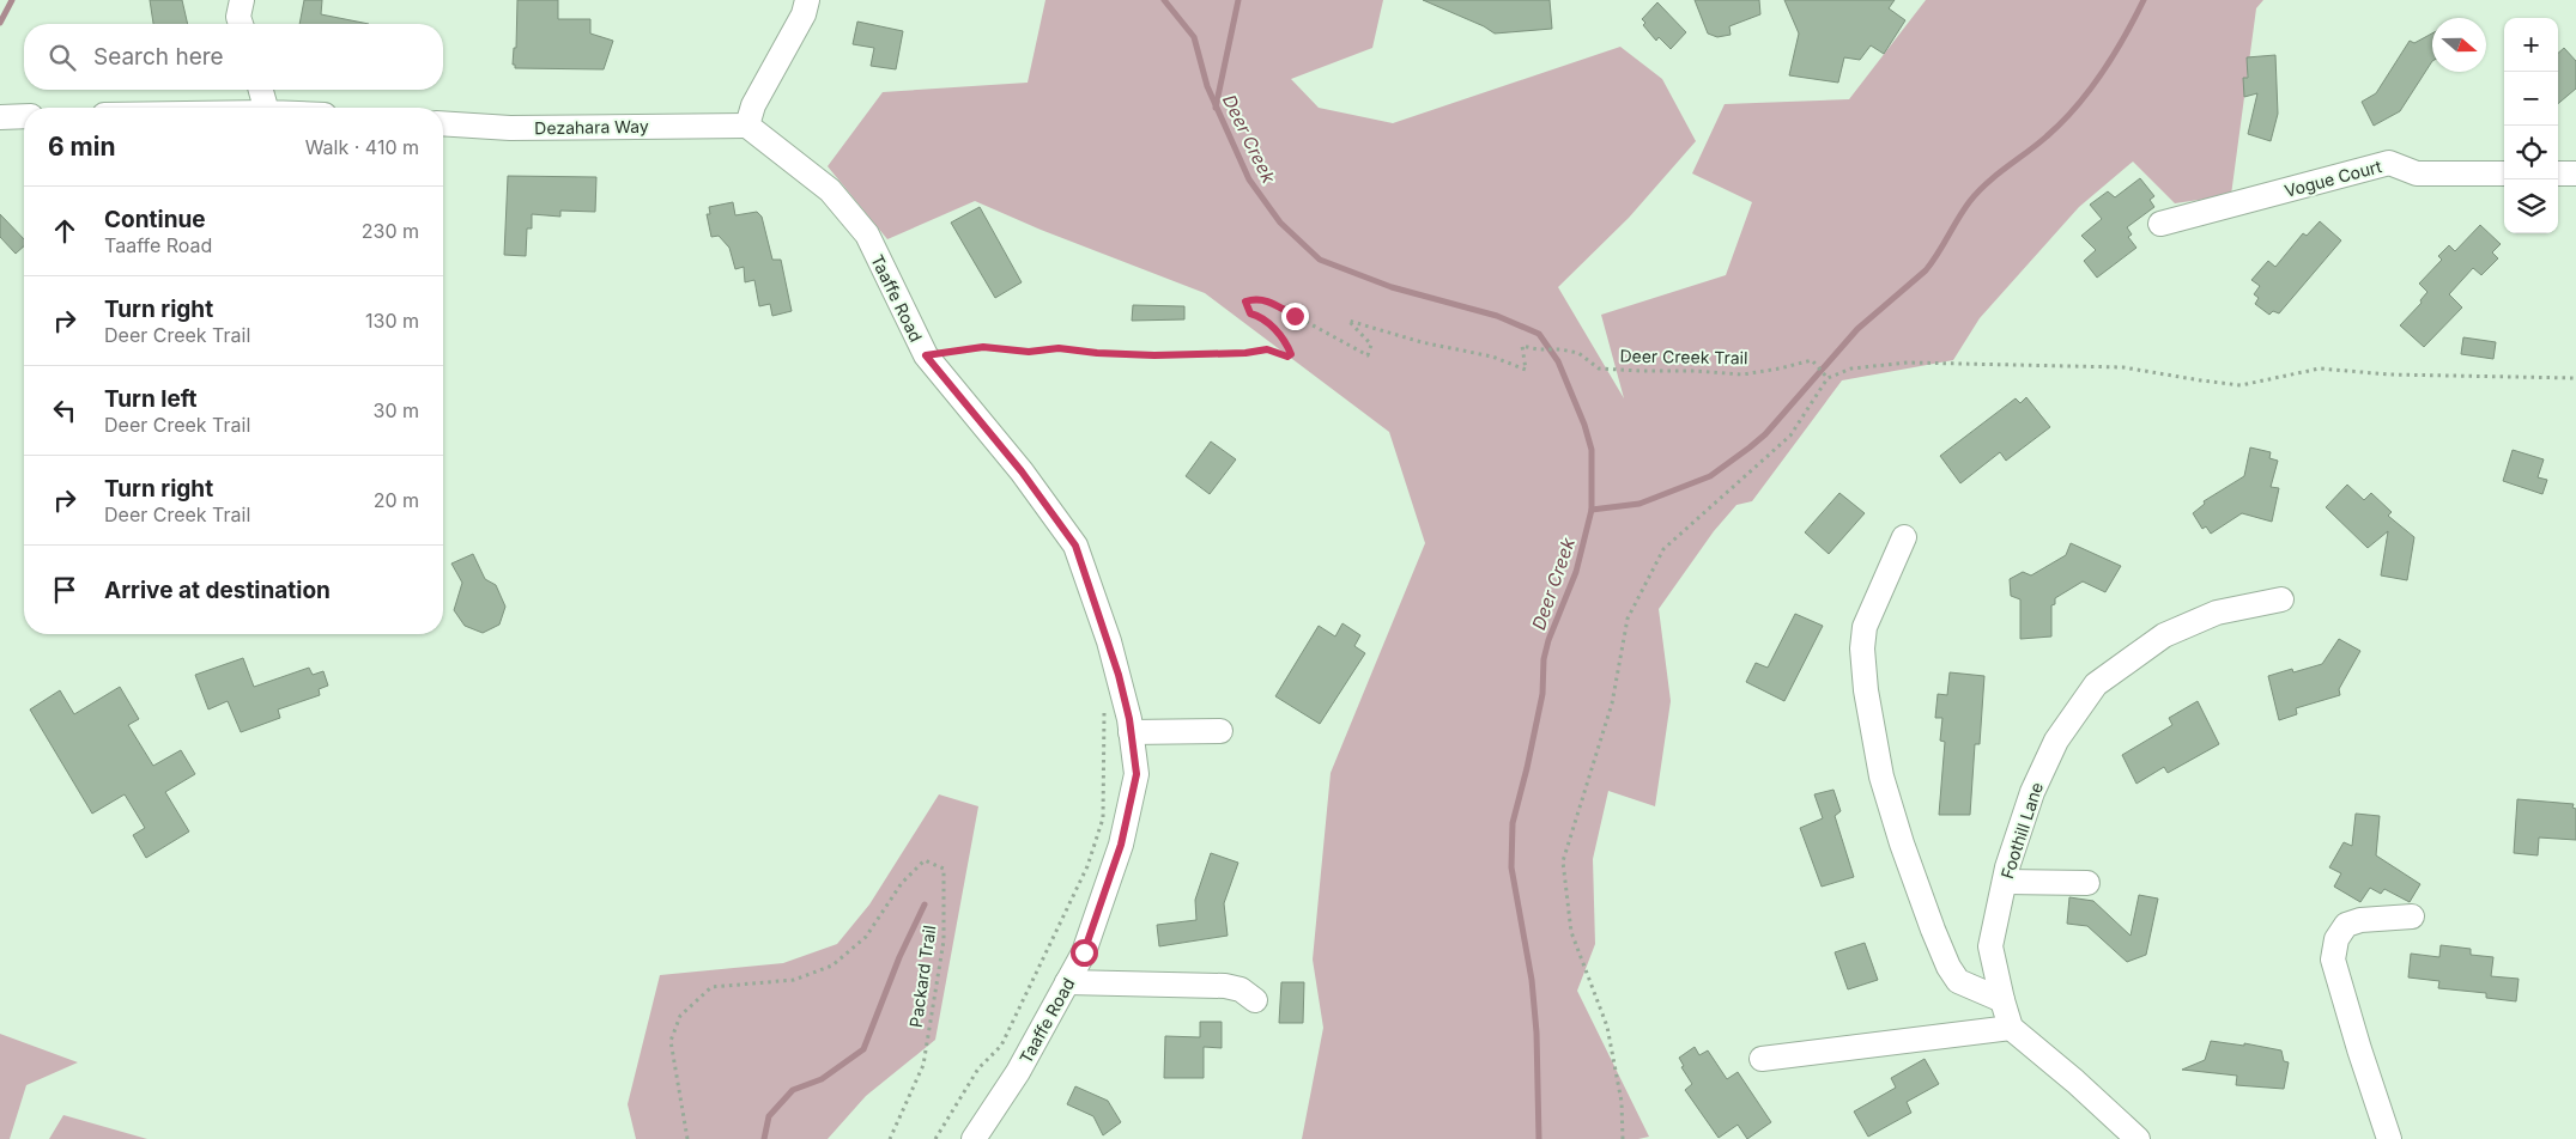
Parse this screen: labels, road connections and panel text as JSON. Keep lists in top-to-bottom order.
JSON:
{
  "streets": {
    "street": [
      "Dezahara Way",
      "Vogue Court",
      "Taaffe Road",
      "Foothill Lane"
    ],
    "path": ["Deer Creek Trail", "Packard Trail"]
  },
  "crossings": [
    ["Dezahara Way", "Taaffe Road"],
    ["Taaffe Road", "Deer Creek Trail"]
  ],
  "water": ["Deer Creek"],
  "north": "right",
  "page": {
    "map_buttons": ["+", "−"],
    "search": "Search here",
    "heading": ["6 min", "Walk · 410 m"],
    "list": [
      ["Continue", "Taaffe Road", "230 m"],
      ["Turn right", "Deer Creek Trail", "130 m"],
      ["Turn left", "Deer Creek Trail", "30 m"],
      ["Turn right", "Deer Creek Trail", "20 m"],
      "Arrive at destination"
    ]
  }
}
